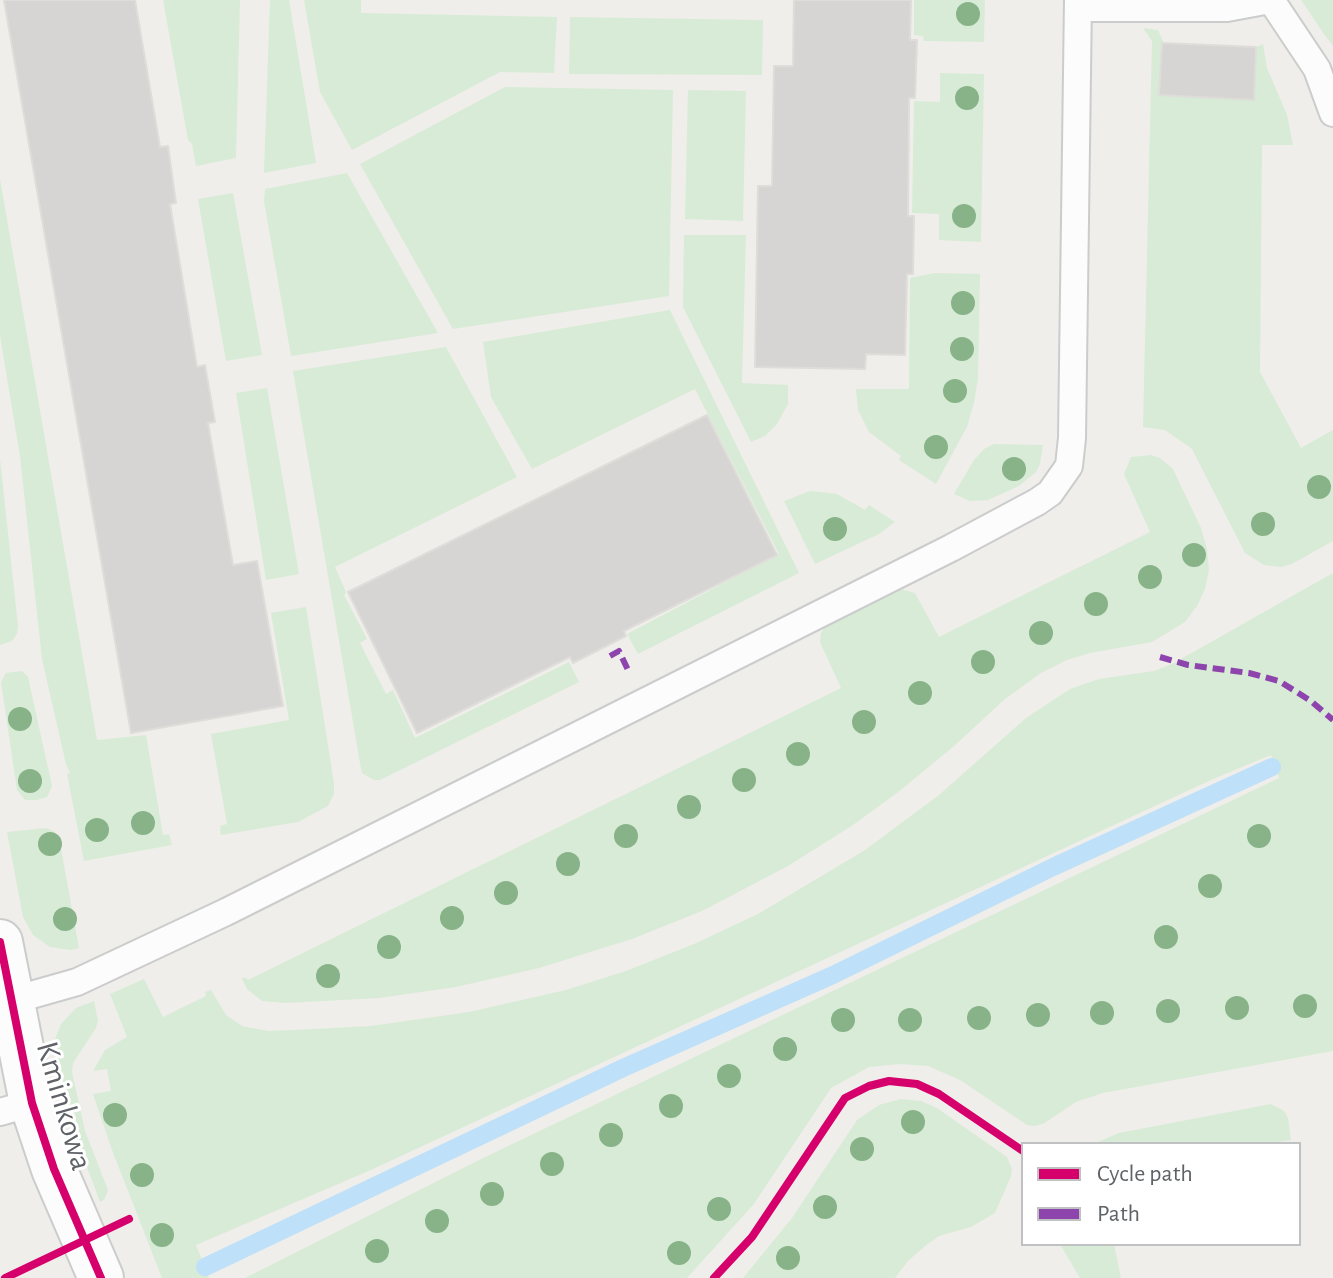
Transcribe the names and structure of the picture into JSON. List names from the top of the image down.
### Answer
{
  "streets": {
    "street": ["Kminkowa"]
  },
  "legend": ["Cycle path", "Path"]
}
